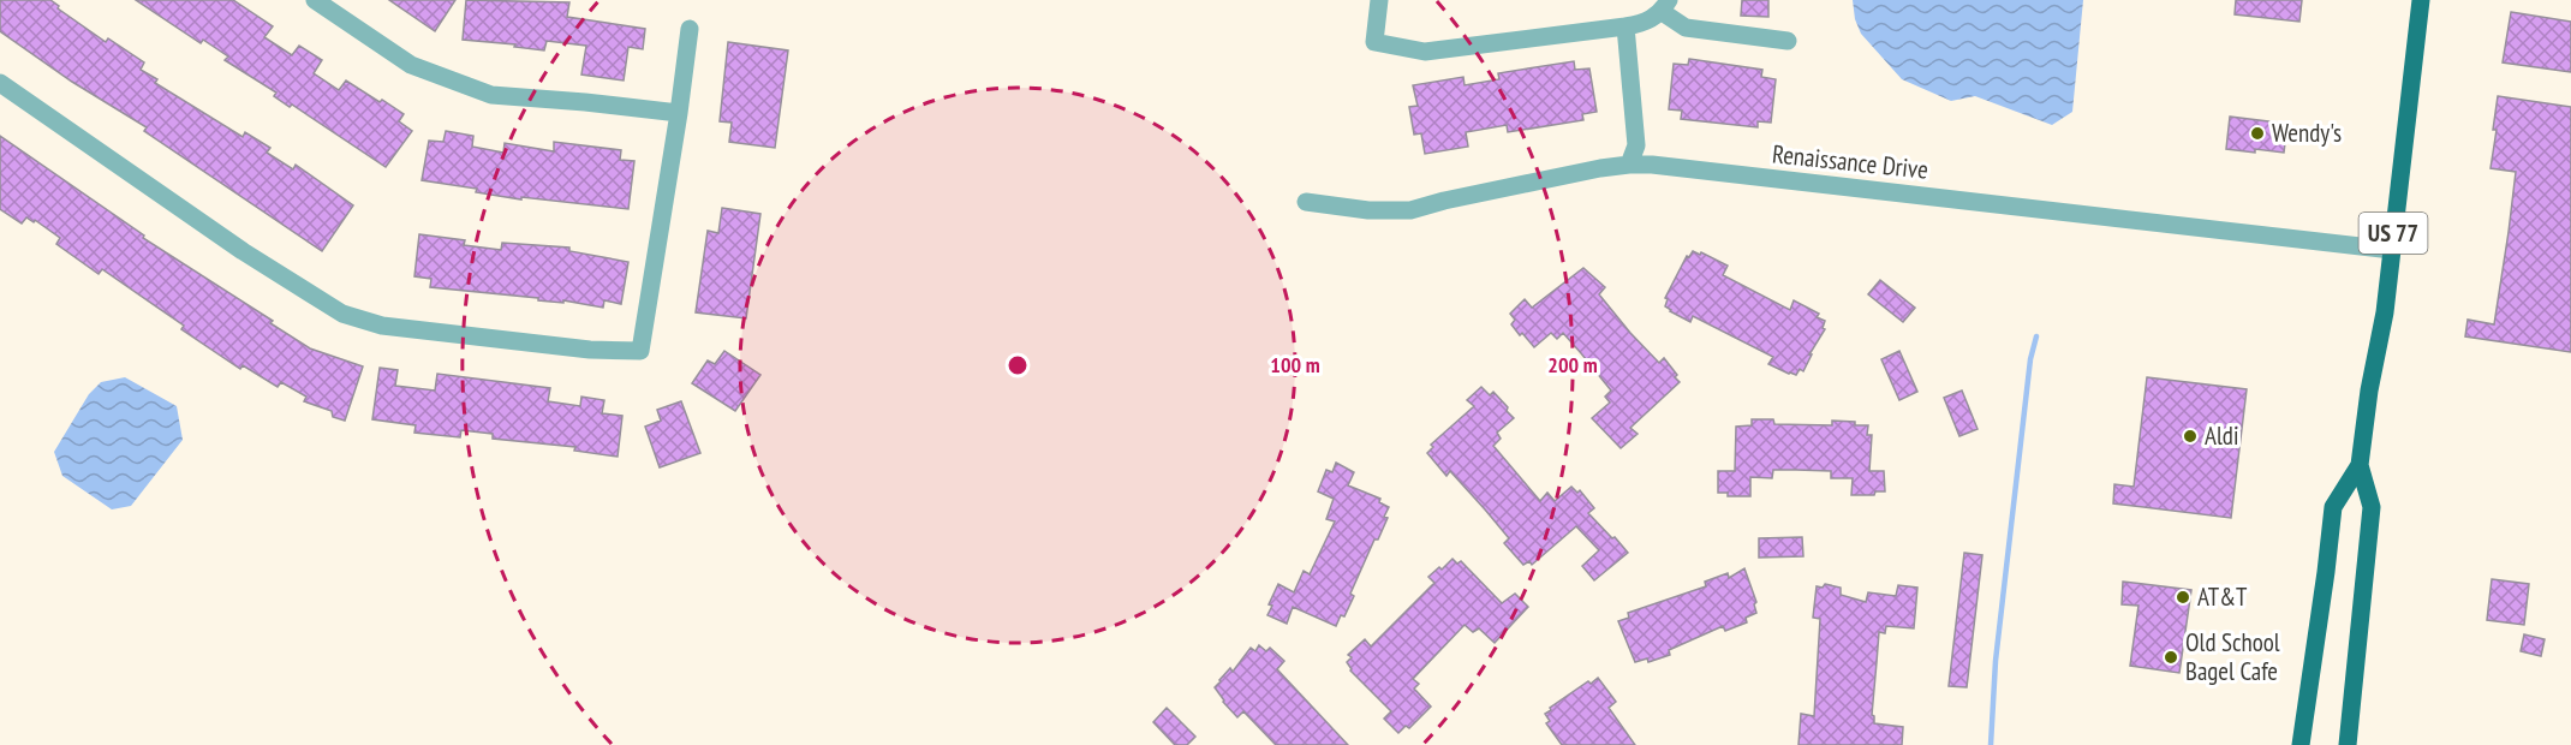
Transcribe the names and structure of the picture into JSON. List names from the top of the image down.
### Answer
{
  "streets": {
    "main road": ["US 77"],
    "street": ["Renaissance Drive"]
  },
  "crossings": [
    ["Renaissance Drive", "US 77"]
  ],
  "places": [
    "Wendy's",
    "Aldi",
    "AT&T",
    "Old School Bagel Cafe"
  ],
  "rings": ["100 m", "200 m"]
}
